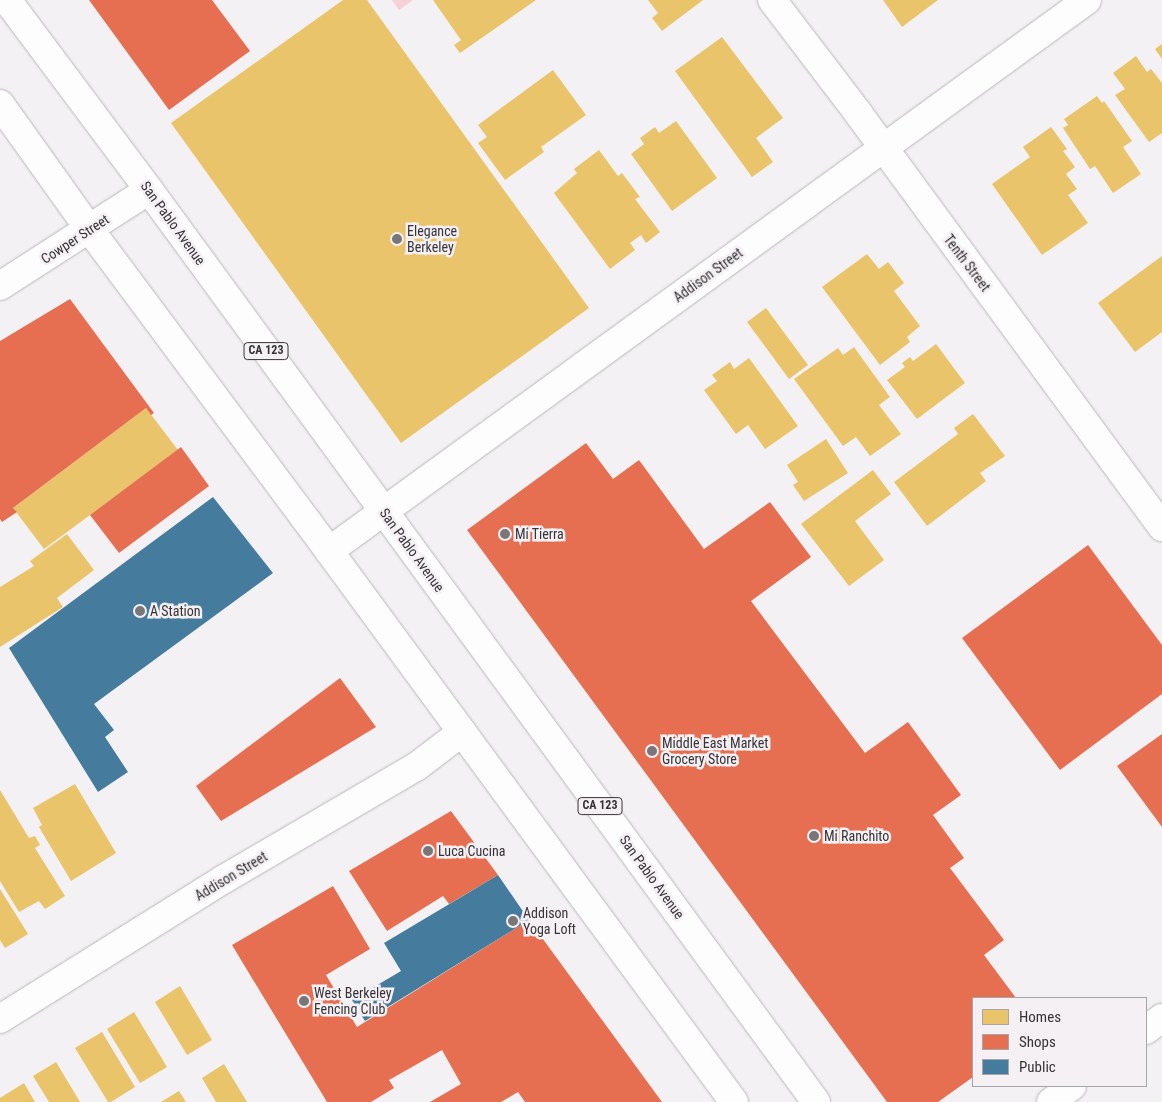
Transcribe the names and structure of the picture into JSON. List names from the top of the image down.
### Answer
{
  "streets": {
    "main road": [
      "San Pablo Avenue",
      "Cowper Street",
      "Tenth Street",
      "Addison Street",
      "CA 123"
    ]
  },
  "crossings": [
    ["San Pablo Avenue", "Cowper Street"],
    ["San Pablo Avenue", "Addison Street"],
    ["Tenth Street", "Addison Street"]
  ],
  "places": [
    "Elegance Berkeley",
    "Mi Tierra",
    "A Station",
    "Middle East Market Grocery Store",
    "Mi Ranchito",
    "Luca Cucina",
    "Addison Yoga Loft",
    "West Berkeley Fencing Club"
  ],
  "legend": ["Homes", "Shops", "Public"]
}
